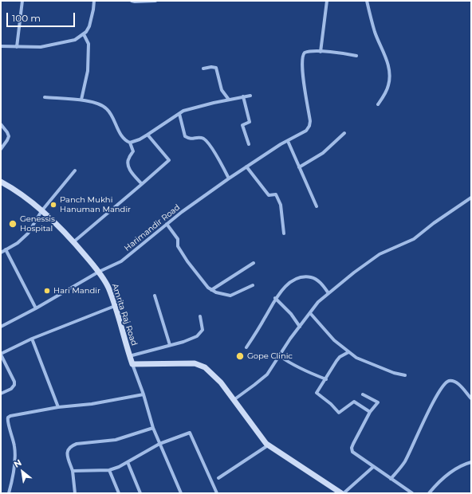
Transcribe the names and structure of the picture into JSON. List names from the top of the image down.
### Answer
{
  "streets": {
    "main road": ["Amrita Raj Road"],
    "street": ["Harimandir Road"]
  },
  "crossings": [
    ["Harimandir Road", "Amrita Raj Road"]
  ],
  "places": [
    "Panch Mukhi Hanuman Mandir",
    "Genessis Hospital",
    "Hari Mandir",
    "Gope Clinic"
  ],
  "scale_bar": "100 m",
  "north": "top left"
}
